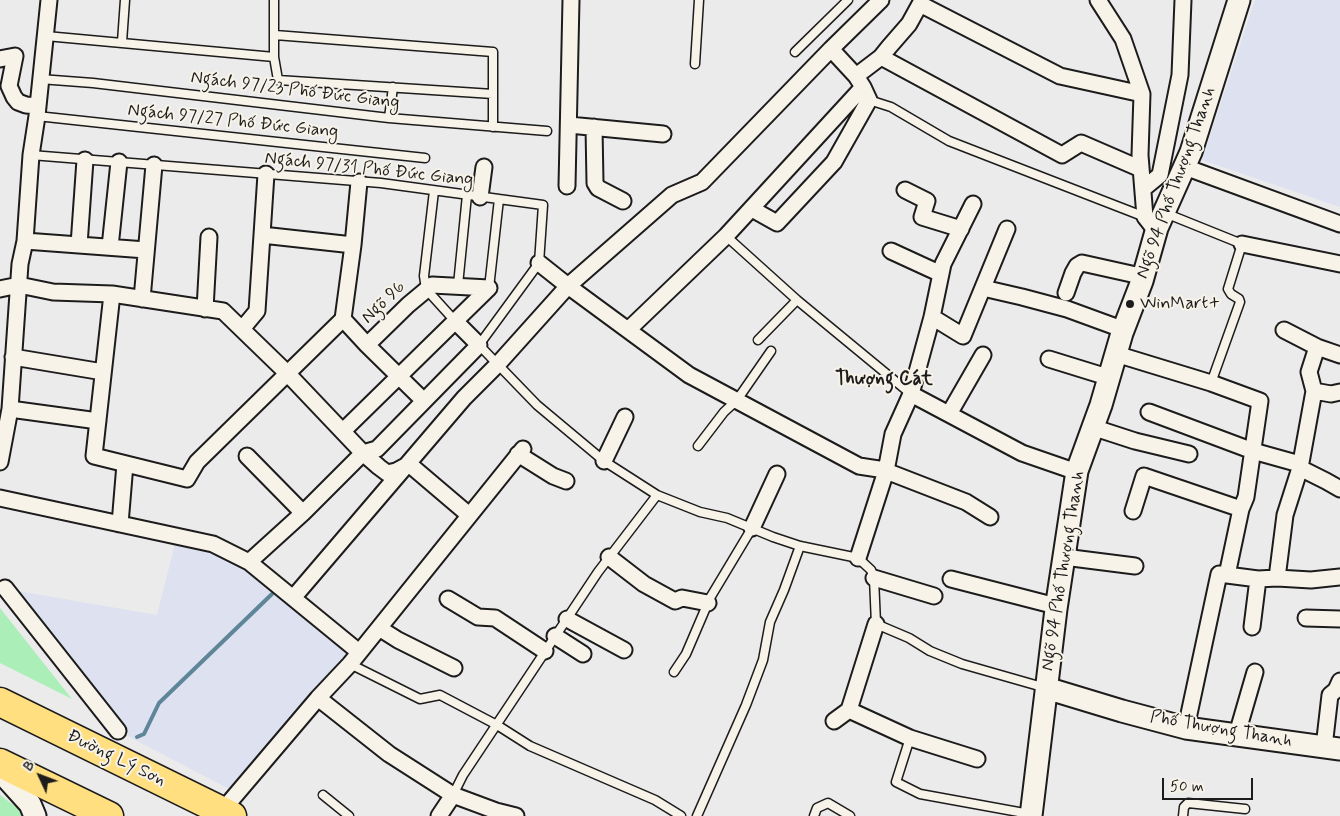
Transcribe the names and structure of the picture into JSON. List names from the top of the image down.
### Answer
{
  "streets": {
    "highway": ["Đường Lý Sơn"],
    "street": ["Ngõ 94 Phố Thượng Thanh", "Ngõ 96", "Phố Thượng Thanh"],
    "lane": ["Ngách 97/23 Phố Đức Giang", "Ngách 97/27 Phố Đức Giang", "Ngách 97/31 Phố Đức Giang"]
  },
  "crossings": [
    ["Ngõ 94 Phố Thượng Thanh", "Phố Thượng Thanh"]
  ],
  "districts": ["Thượng Cát"],
  "places": ["WinMart+"],
  "scale_bar": "50 m",
  "north": "top left"
}
